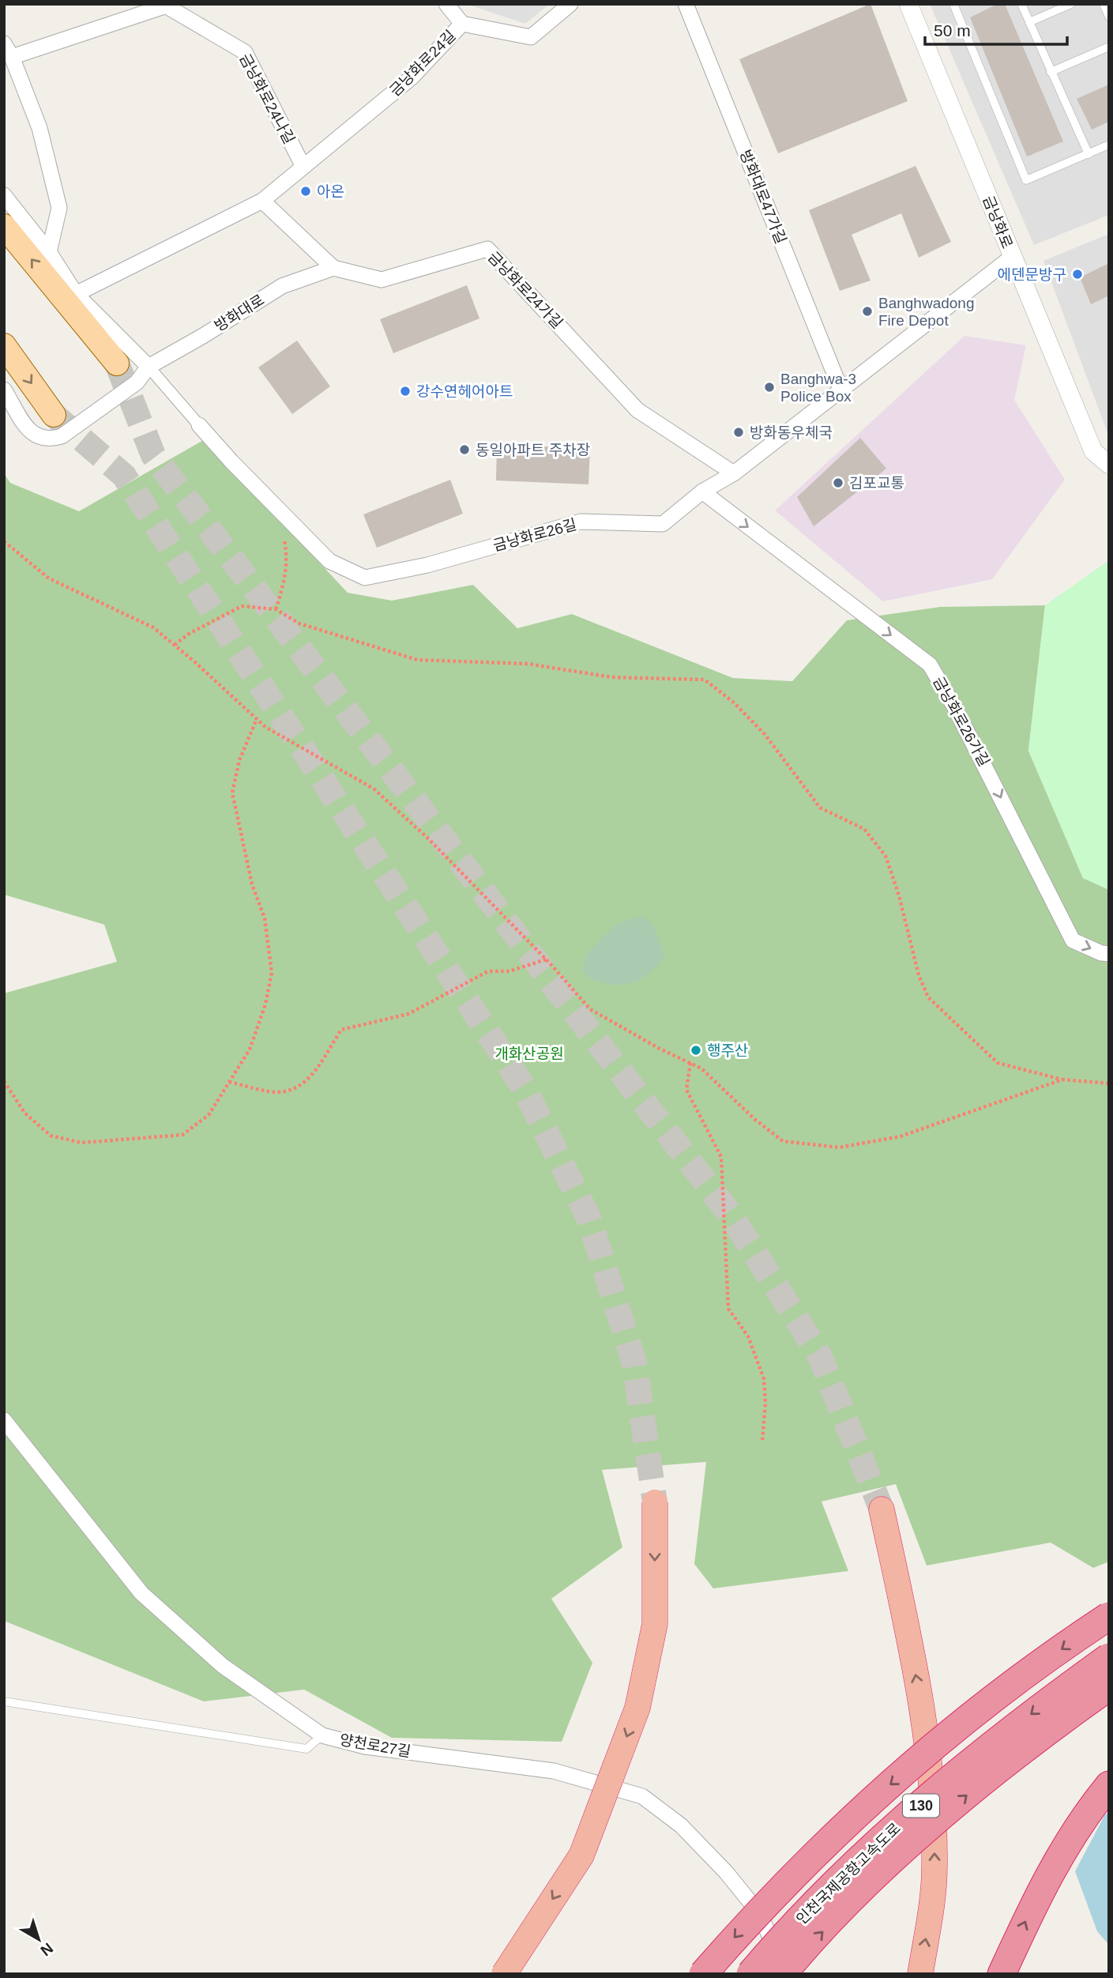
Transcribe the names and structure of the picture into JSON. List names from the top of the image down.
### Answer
{
  "streets": {
    "highway": ["130", "인천국제공항고속도로"],
    "street": [
      "금낭화로24길",
      "금낭화로24나길",
      "방화대로47가길",
      "금낭화로",
      "금낭화로24가길",
      "방화대로",
      "금낭화로26길",
      "금낭화로26가길",
      "양천로27길"
    ]
  },
  "crossings": [
    ["금낭화로24길", "금낭화로24나길"],
    ["금낭화로24길", "금낭화로24가길"],
    ["방화대로47가길", "금낭화로26길"],
    ["금낭화로", "금낭화로26길"],
    ["금낭화로24가길", "방화대로"],
    ["금낭화로24가길", "금낭화로26길"],
    ["금낭화로26길", "금낭화로26가길"],
    ["양천로27길", "인천국제공항고속도로"]
  ],
  "one_way": ["금낭화로26가길"],
  "parks": ["개화산공원"],
  "places": [
    "아온",
    "에덴문방구",
    "Banghwadong Fire Depot",
    "Banghwa-3 Police Box",
    "강수연헤어아트",
    "방화동우체국",
    "동일아파트 주차장",
    "김포교통",
    "행주산"
  ],
  "scale_bar": "50 m",
  "north": "bottom right"
}
